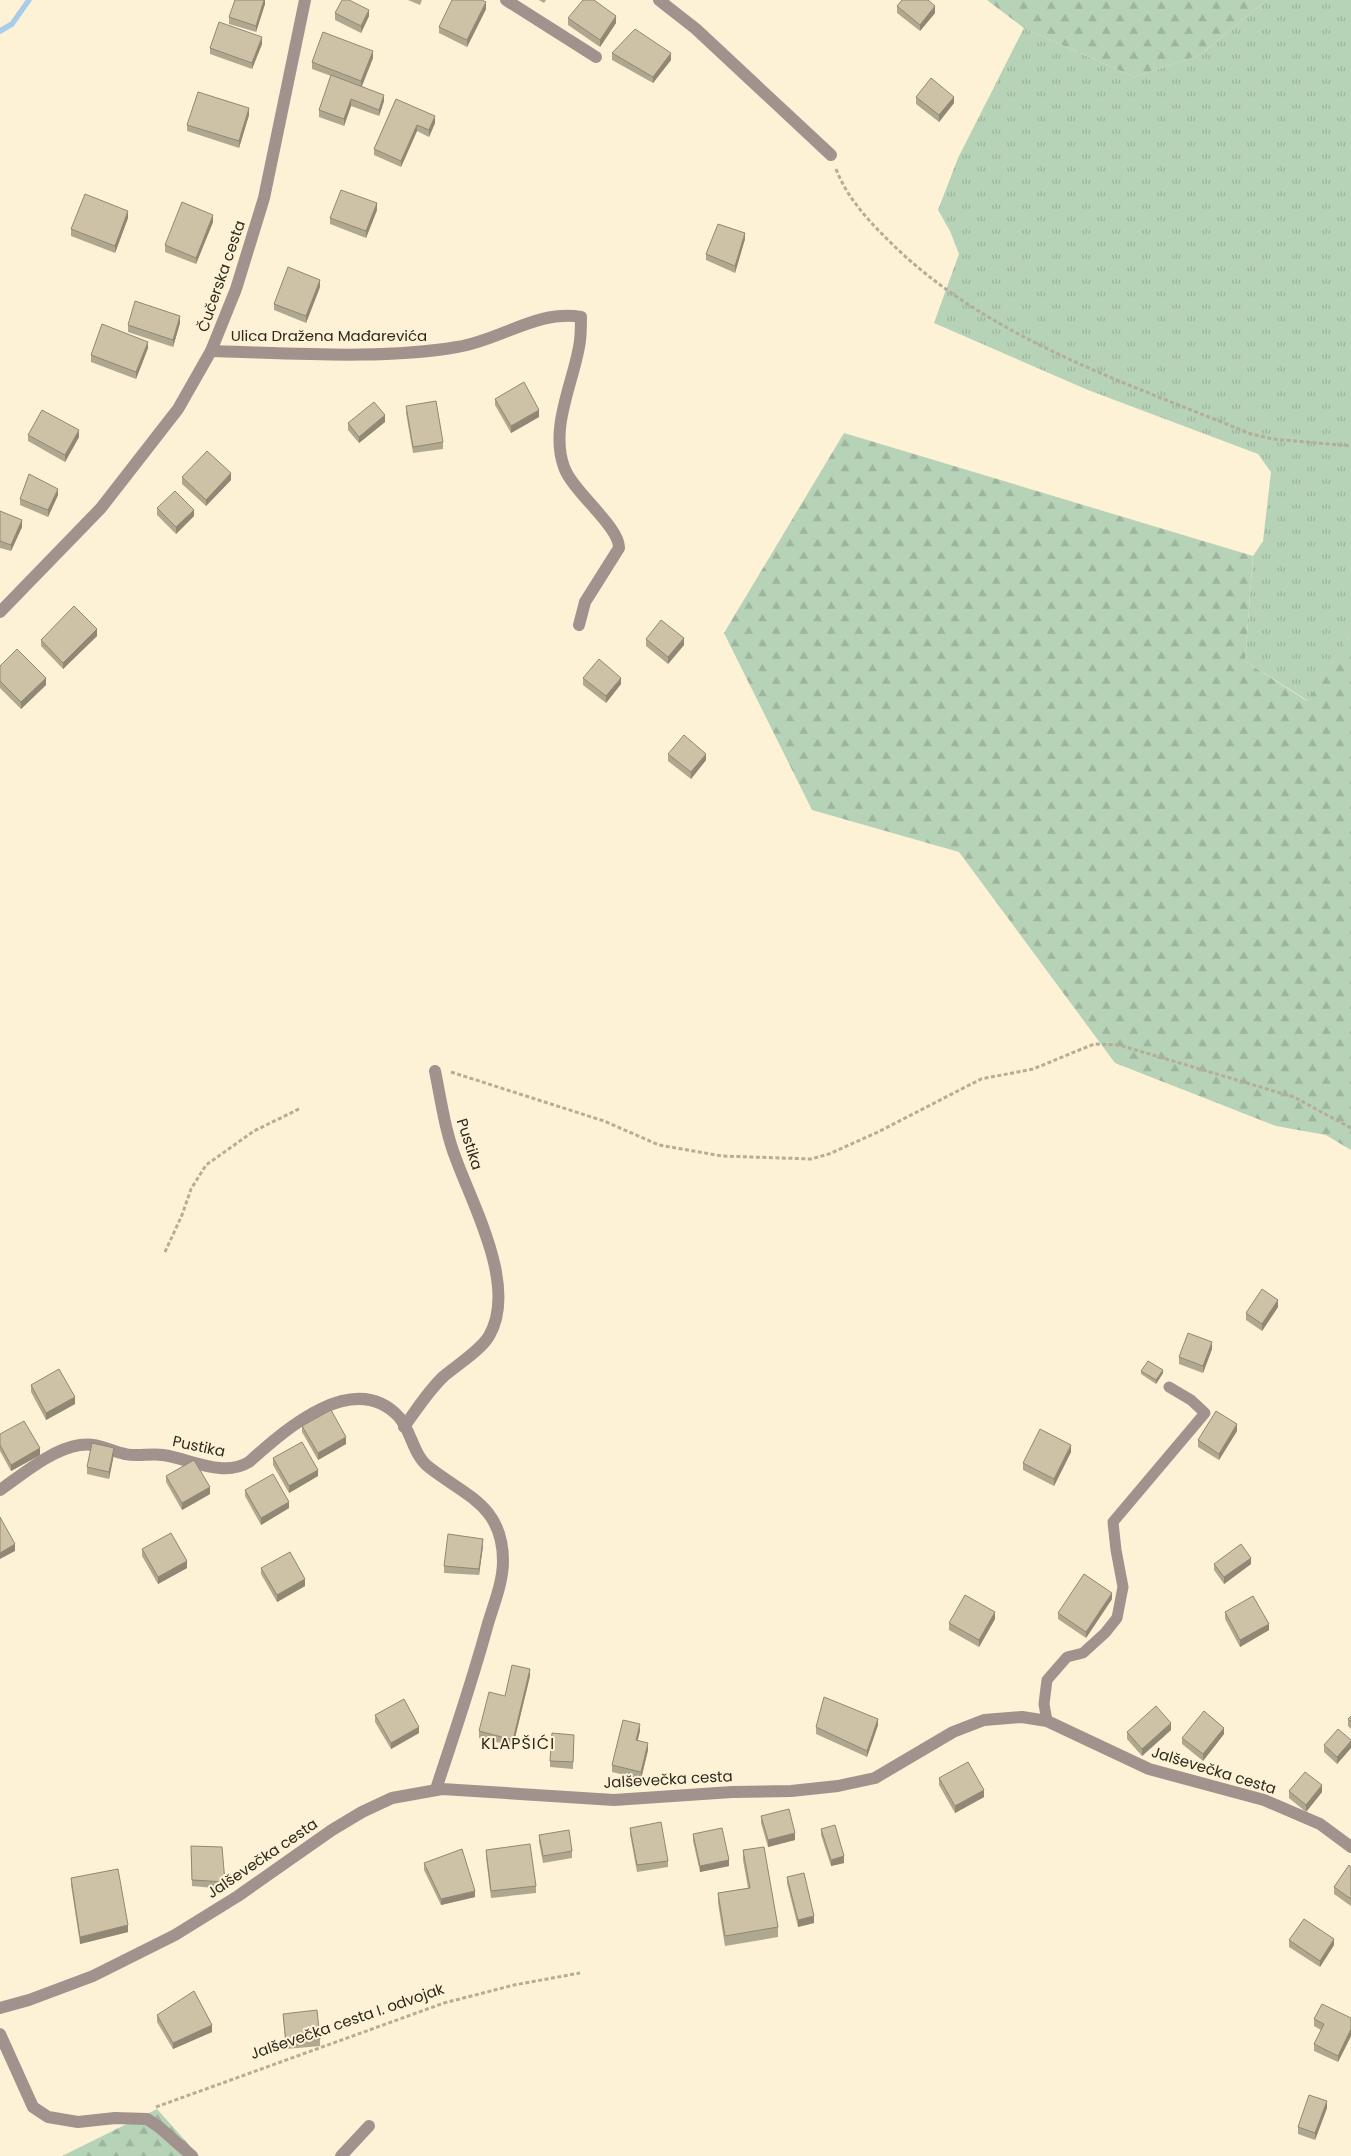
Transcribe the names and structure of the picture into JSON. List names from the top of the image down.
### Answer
{
  "streets": {
    "street": [
      "Čučerska cesta",
      "Ulica Dražena Mađarevića",
      "Pustika",
      "Jalševečka cesta"
    ],
    "path": ["Jalševečka cesta I. odvojak"]
  },
  "crossings": [
    ["Čučerska cesta", "Ulica Dražena Mađarevića"],
    ["Pustika", "Jalševečka cesta"]
  ],
  "districts": ["KLAPŠIĆI"]
}
